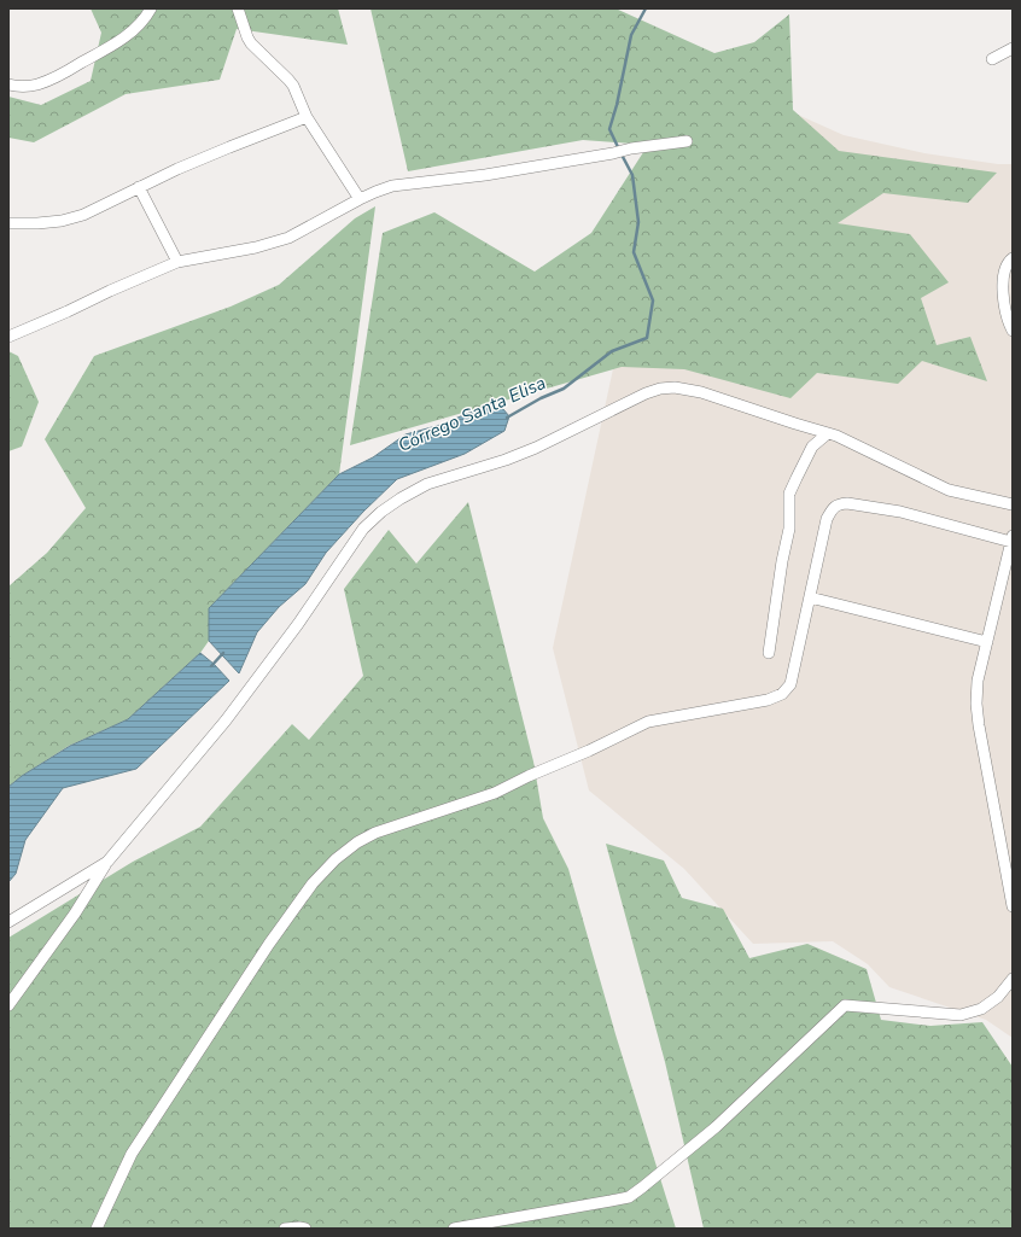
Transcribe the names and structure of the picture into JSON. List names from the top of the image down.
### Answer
{
  "water": ["Córrego Santa Elisa"]
}
